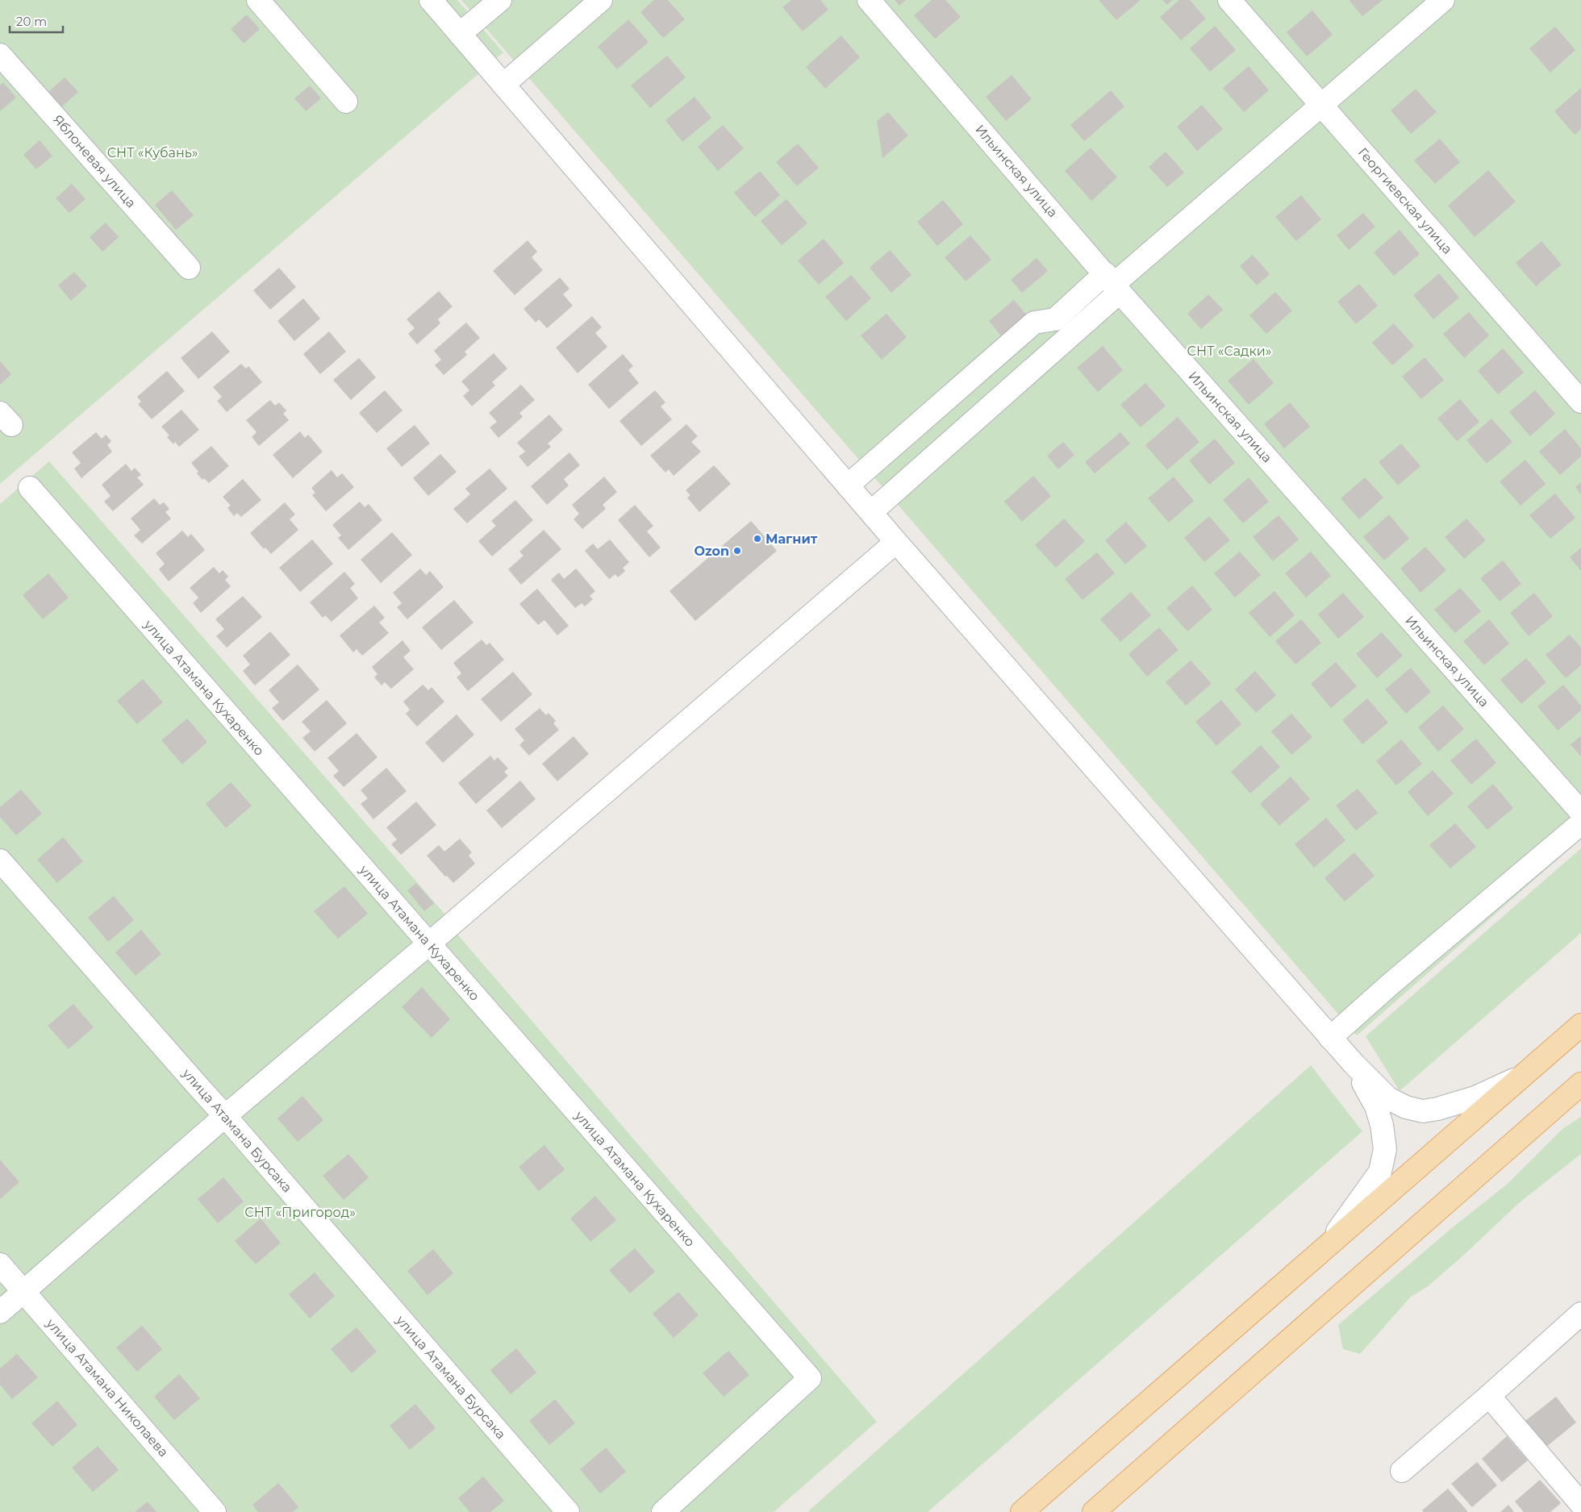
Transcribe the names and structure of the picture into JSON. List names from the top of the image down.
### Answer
{
  "streets": {
    "street": [
      "Яблоневая улица",
      "Ильинская улица",
      "Георгиевская улица",
      "улица Атамана Кухаренко",
      "улица Атамана Бурсака",
      "улица Атамана Николаева"
    ]
  },
  "parks": ["СНТ «Кубань»", "СНТ «Садки»", "СНТ «Пригород»"],
  "places": ["Магнит", "Ozon"],
  "scale_bar": "20 m"
}
